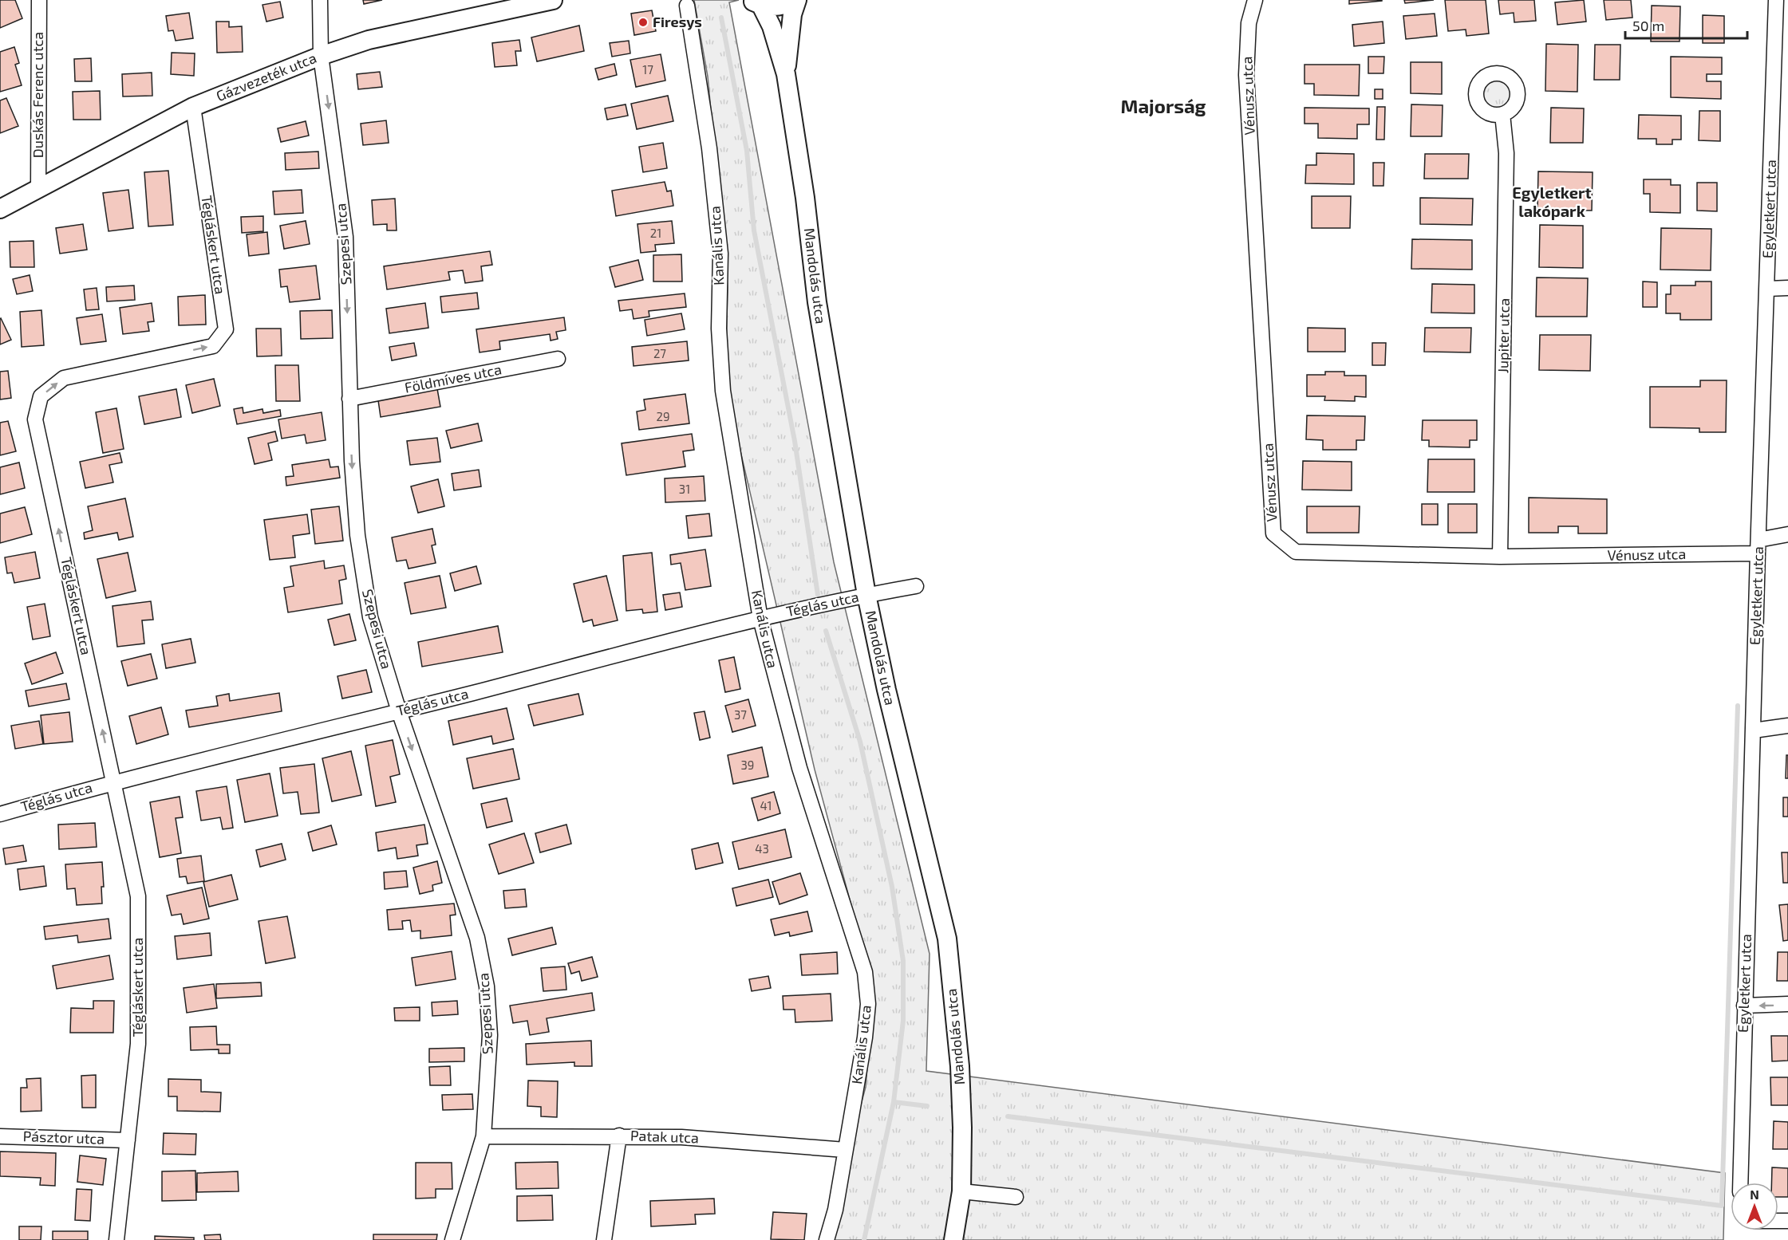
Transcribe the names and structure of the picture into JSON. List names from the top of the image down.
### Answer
{
  "streets": {
    "street": [
      "Gázvezeték utca",
      "Duskás Ferenc utca",
      "Vénusz utca",
      "Egyletkert utca",
      "Szepesi utca",
      "Tégláskert utca",
      "Kanális utca",
      "Mandolás utca",
      "Jupiter utca",
      "Földmíves utca",
      "Téglás utca",
      "Patak utca",
      "Pásztor utca"
    ]
  },
  "crossings": [
    ["Gázvezeték utca", "Duskás Ferenc utca"],
    ["Gázvezeték utca", "Szepesi utca"],
    ["Gázvezeték utca", "Tégláskert utca"],
    ["Vénusz utca", "Egyletkert utca"],
    ["Vénusz utca", "Jupiter utca"],
    ["Szepesi utca", "Földmíves utca"],
    ["Szepesi utca", "Téglás utca"],
    ["Szepesi utca", "Patak utca"],
    ["Tégláskert utca", "Téglás utca"],
    ["Tégláskert utca", "Pásztor utca"],
    ["Kanális utca", "Téglás utca"],
    ["Kanális utca", "Patak utca"],
    ["Mandolás utca", "Téglás utca"]
  ],
  "one_way": ["Szepesi utca", "Tégláskert utca"],
  "districts": ["Majorság", "Egyletkert lakópark"],
  "places": ["Firesys"],
  "house_numbers": [
    "17",
    "21",
    "27",
    "29",
    "31",
    "37",
    "39",
    "41",
    "43"
  ],
  "scale_bar": "50 m",
  "north": "top"
}
